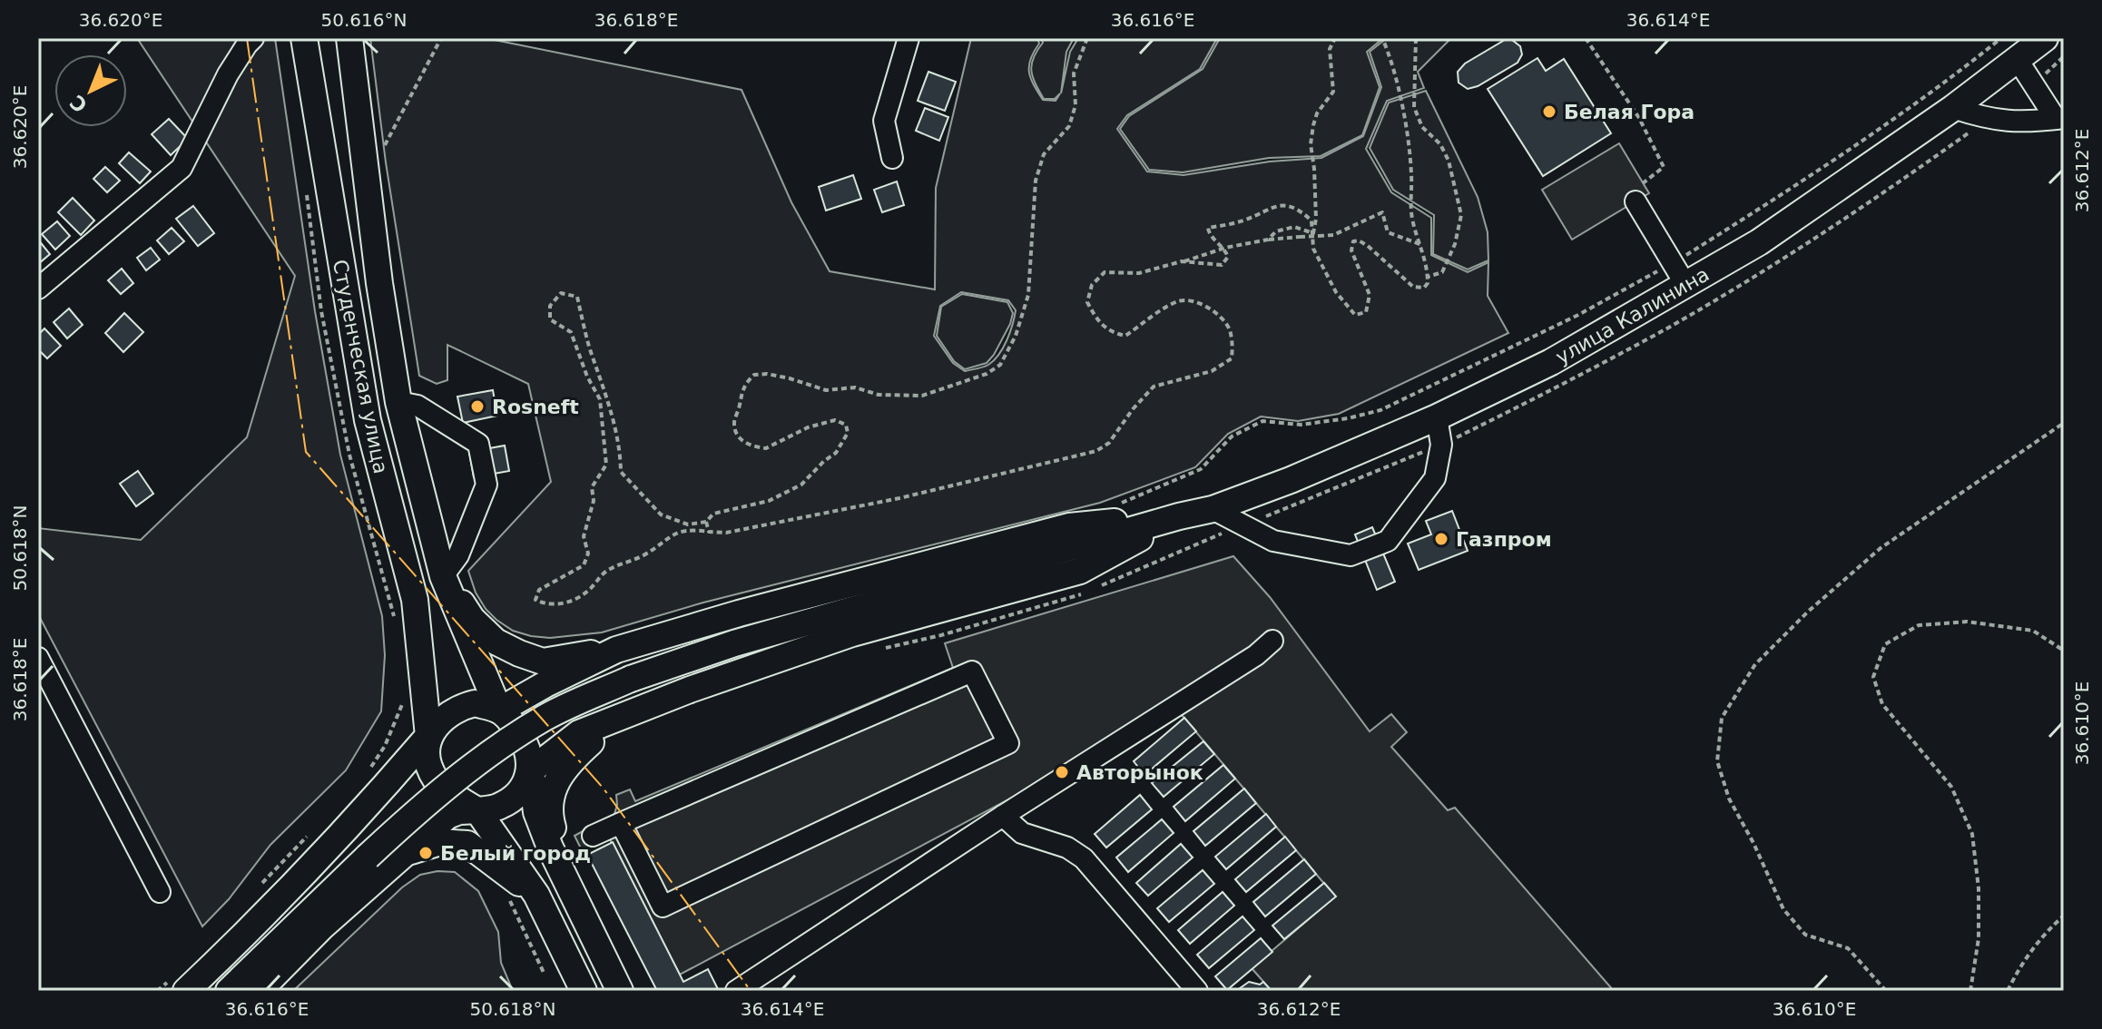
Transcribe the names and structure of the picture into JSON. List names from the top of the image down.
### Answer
{
  "streets": {
    "main road": ["улица Калинина", "Студенческая улица"]
  },
  "places": [
    "Белая Гора",
    "Rosneft",
    "Газпром",
    "Авторынок",
    "Белый город"
  ],
  "north": "bottom left",
  "coordinates": [
    "36.620°E",
    "50.616°N",
    "36.618°E",
    "36.616°E",
    "36.614°E",
    "36.612°E",
    "50.618°N",
    "36.610°E"
  ]
}
